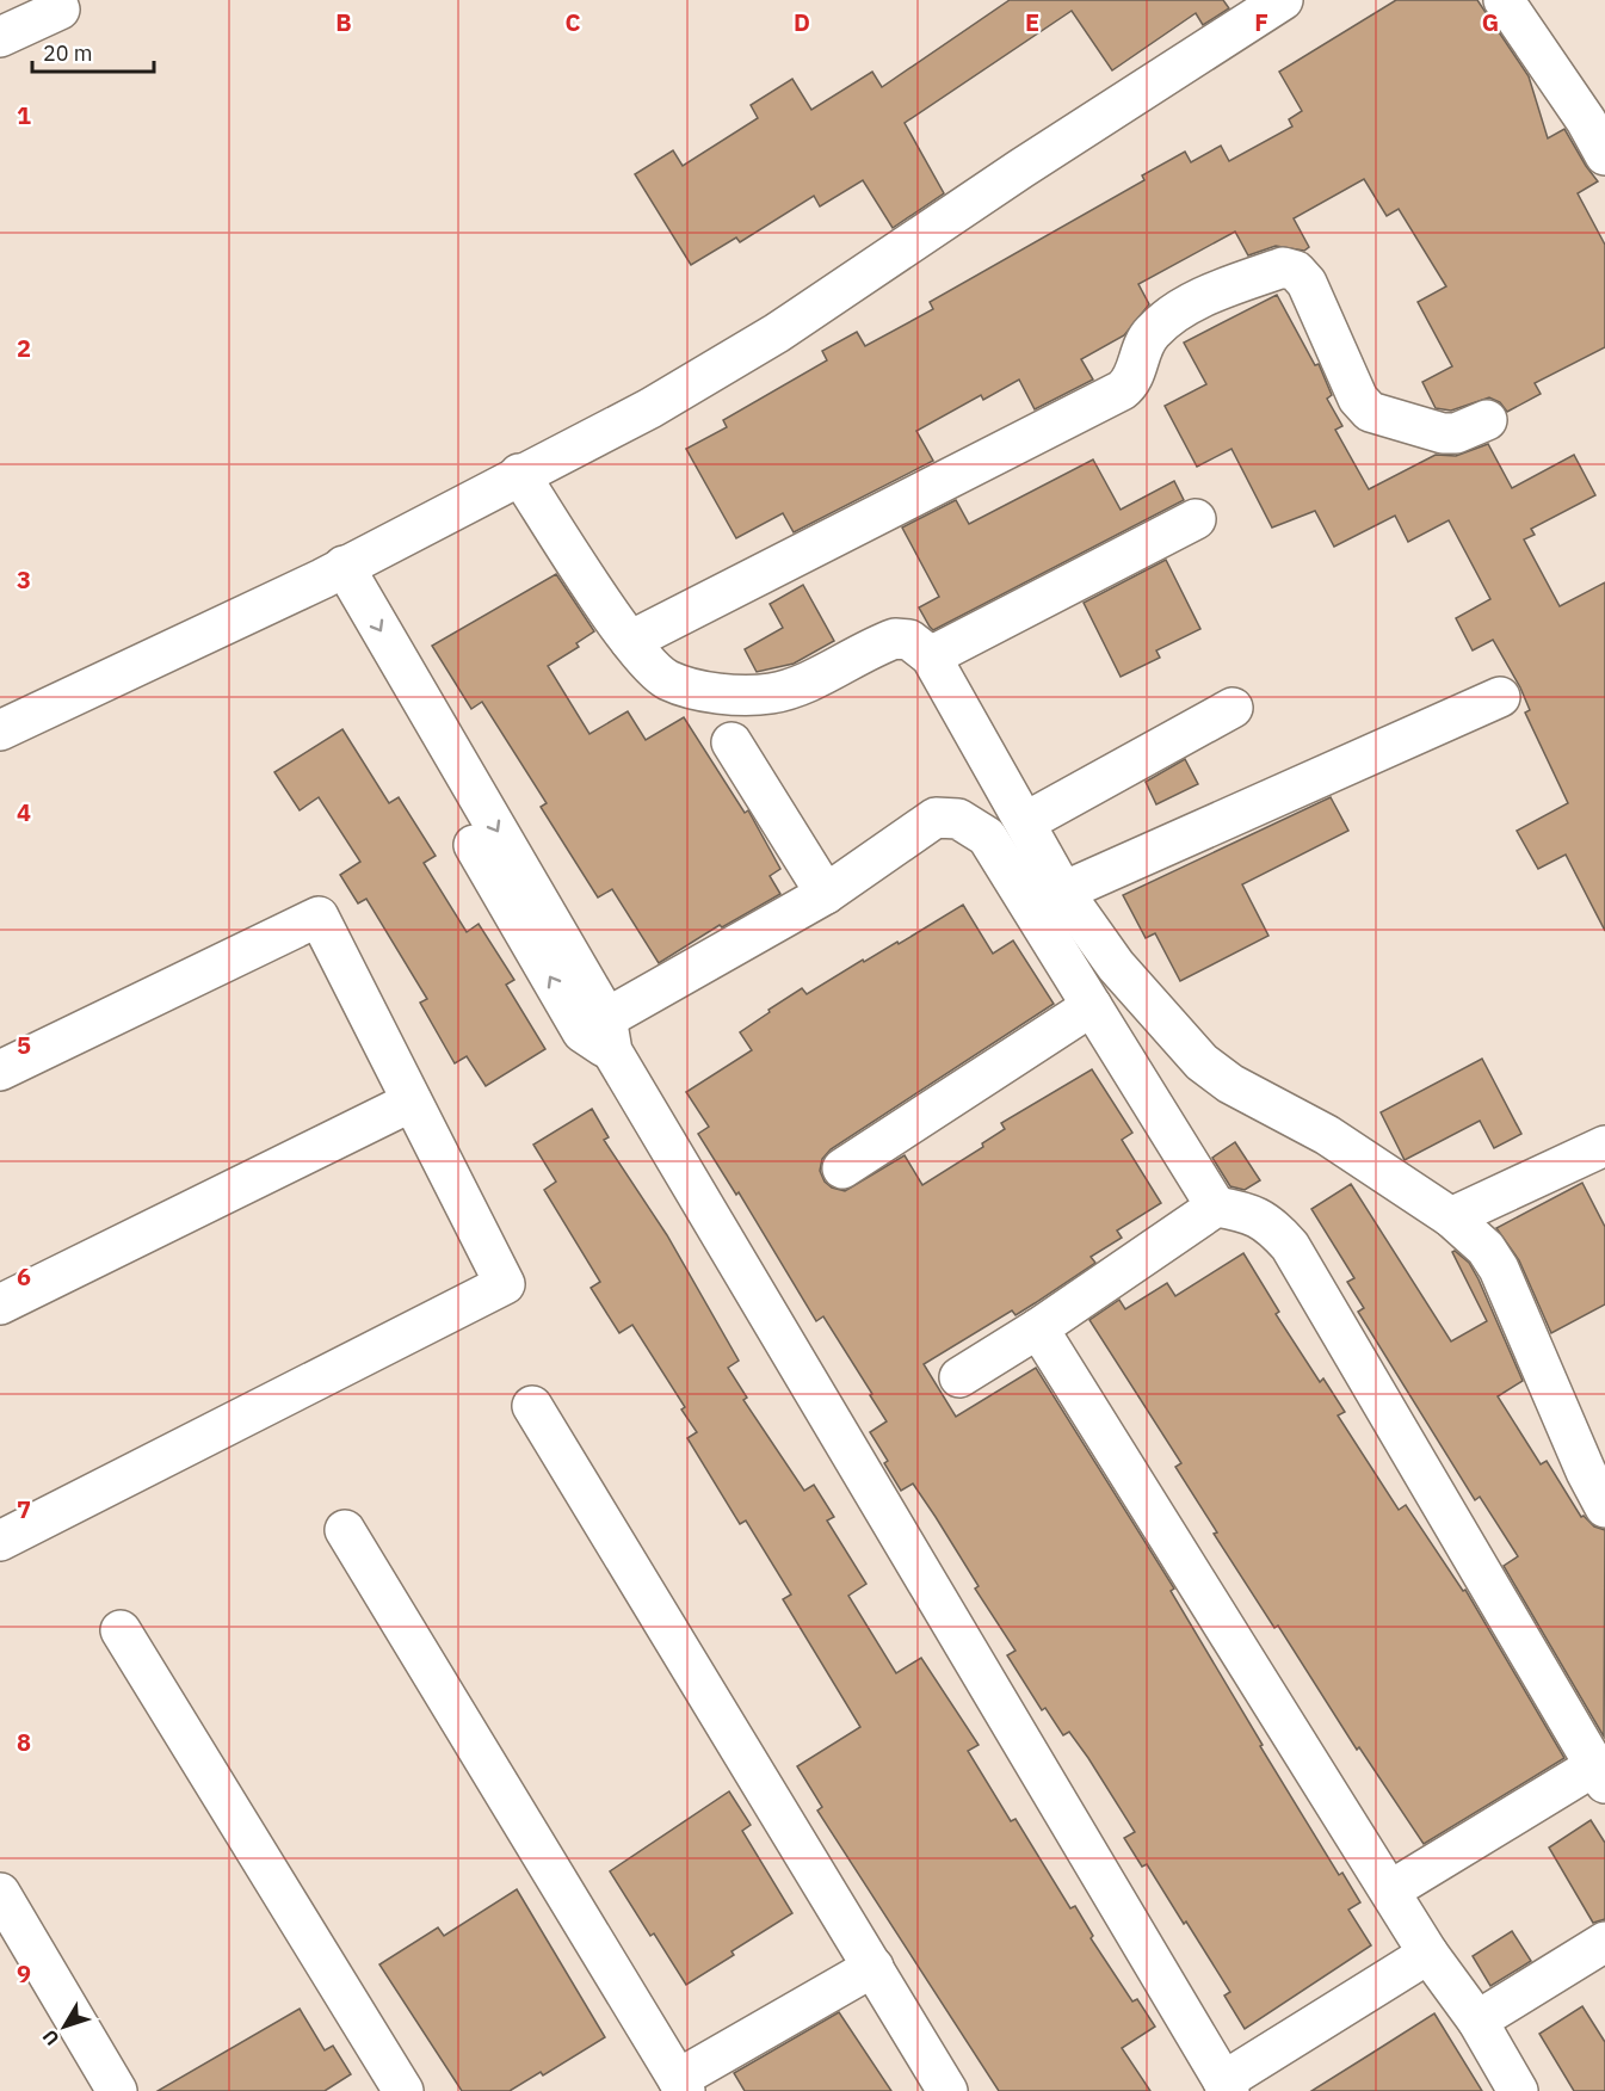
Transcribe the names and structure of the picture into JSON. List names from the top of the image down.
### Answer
{
  "scale_bar": "20 m",
  "north": "bottom left",
  "grid": {
    "columns": [
      "B",
      "C",
      "D",
      "E",
      "F",
      "G"
    ],
    "rows": [
      "1",
      "2",
      "3",
      "4",
      "5",
      "6",
      "7",
      "8",
      "9"
    ]
  }
}
